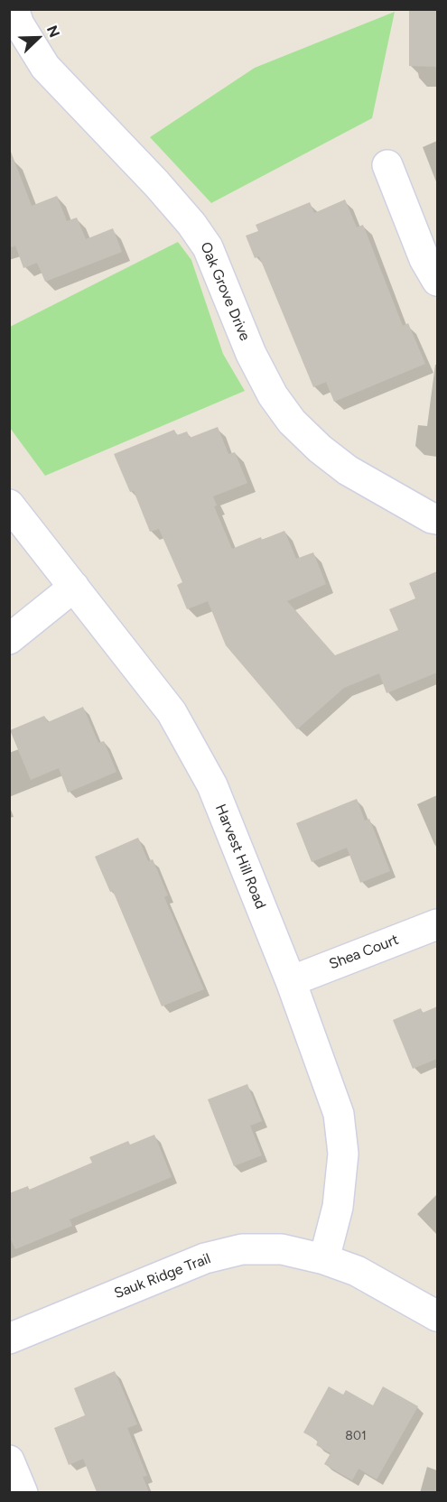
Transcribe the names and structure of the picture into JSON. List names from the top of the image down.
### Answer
{
  "streets": {
    "street": [
      "Oak Grove Drive",
      "Harvest Hill Road",
      "Shea Court",
      "Sauk Ridge Trail"
    ]
  },
  "crossings": [
    ["Harvest Hill Road", "Shea Court"],
    ["Harvest Hill Road", "Sauk Ridge Trail"]
  ],
  "house_numbers": ["801"],
  "north": "top right"
}
